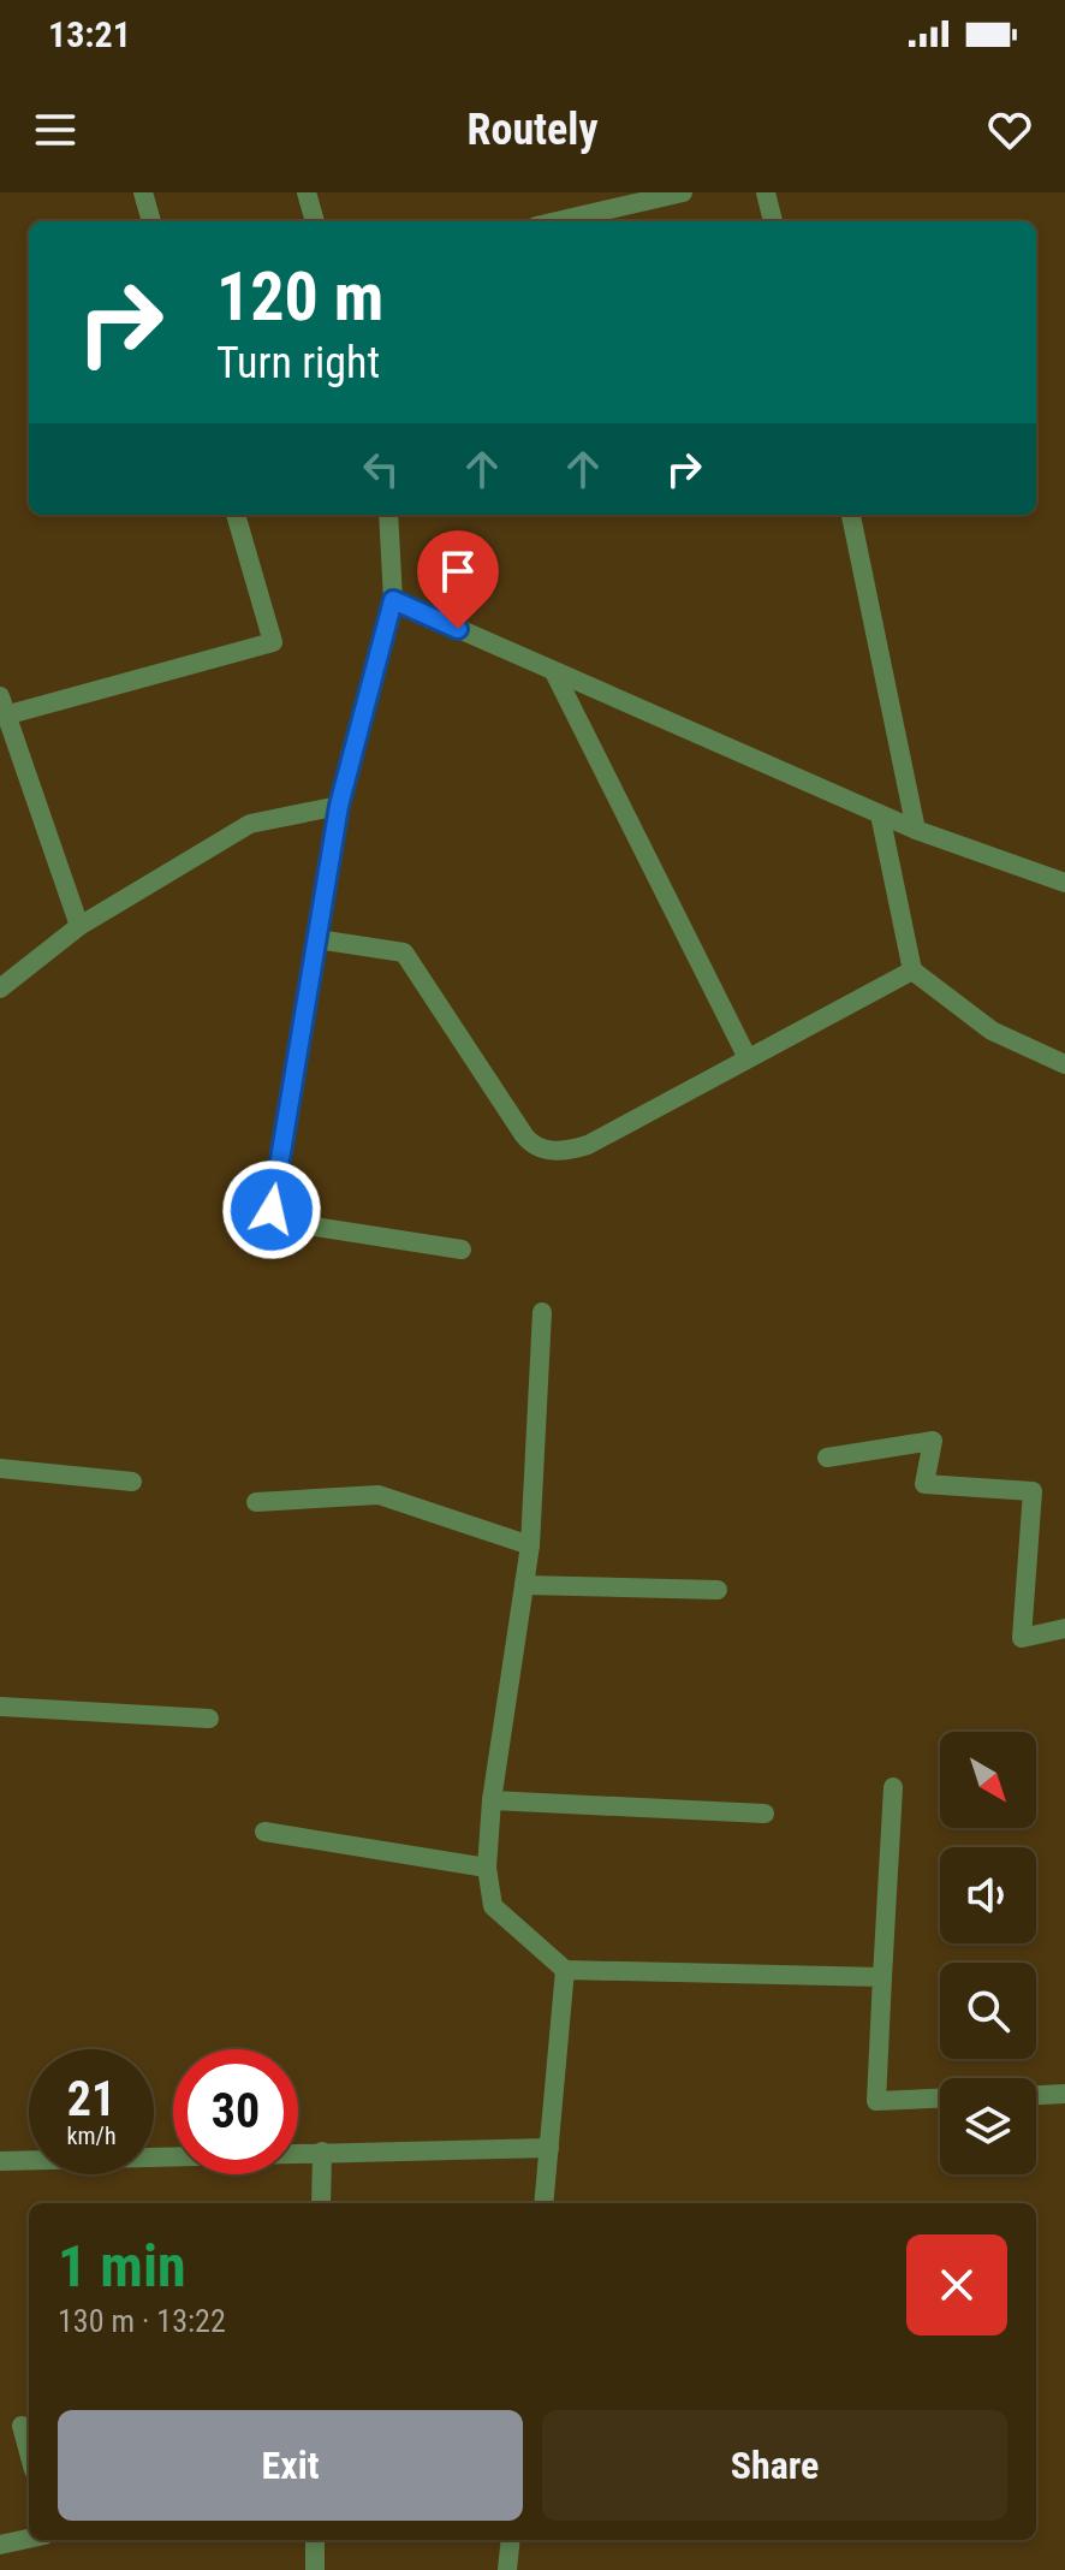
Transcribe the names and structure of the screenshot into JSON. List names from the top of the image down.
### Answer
{
  "north": "bottom right",
  "page": {
    "status": "13:21",
    "header": "Routely",
    "turn": ["120 m", "Turn right"],
    "speed": "21 km/h",
    "limit": "30",
    "heading": ["1 min", "130 m · 13:22"],
    "buttons": ["Exit", "Share"]
  }
}
